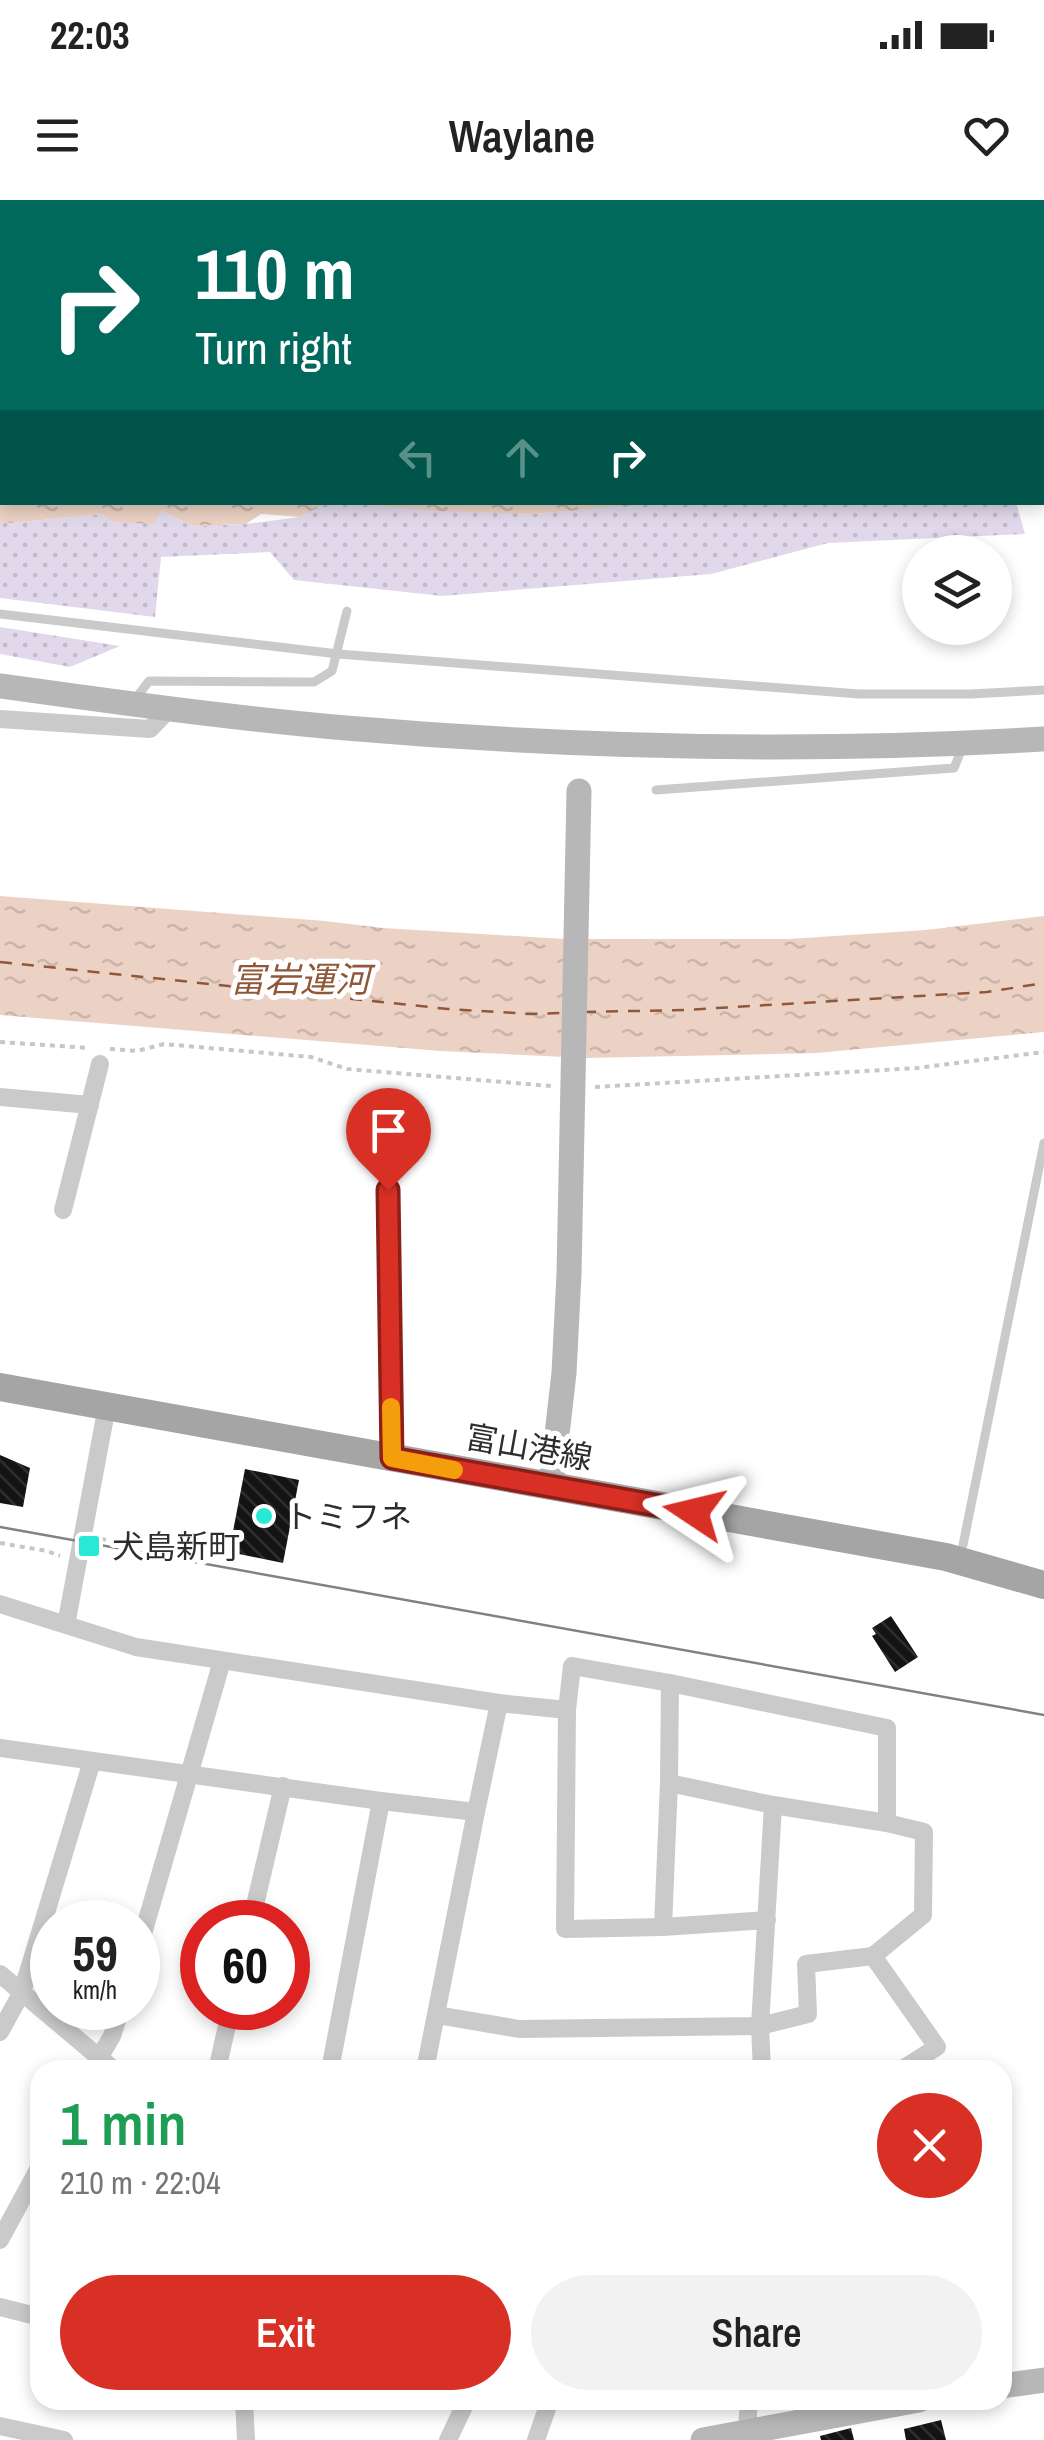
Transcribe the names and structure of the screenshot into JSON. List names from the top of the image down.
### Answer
{
  "streets": {
    "main road": ["富山港線"]
  },
  "water": ["富岩運河"],
  "places": {
    "other": ["トミフネ"],
    "transit": ["犬島新町"]
  },
  "page": {
    "status": "22:03",
    "header": "Waylane",
    "turn": ["110 m", "Turn right"],
    "speed": "59 km/h",
    "limit": "60",
    "heading": ["1 min", "210 m · 22:04"],
    "buttons": ["Exit", "Share"]
  }
}
